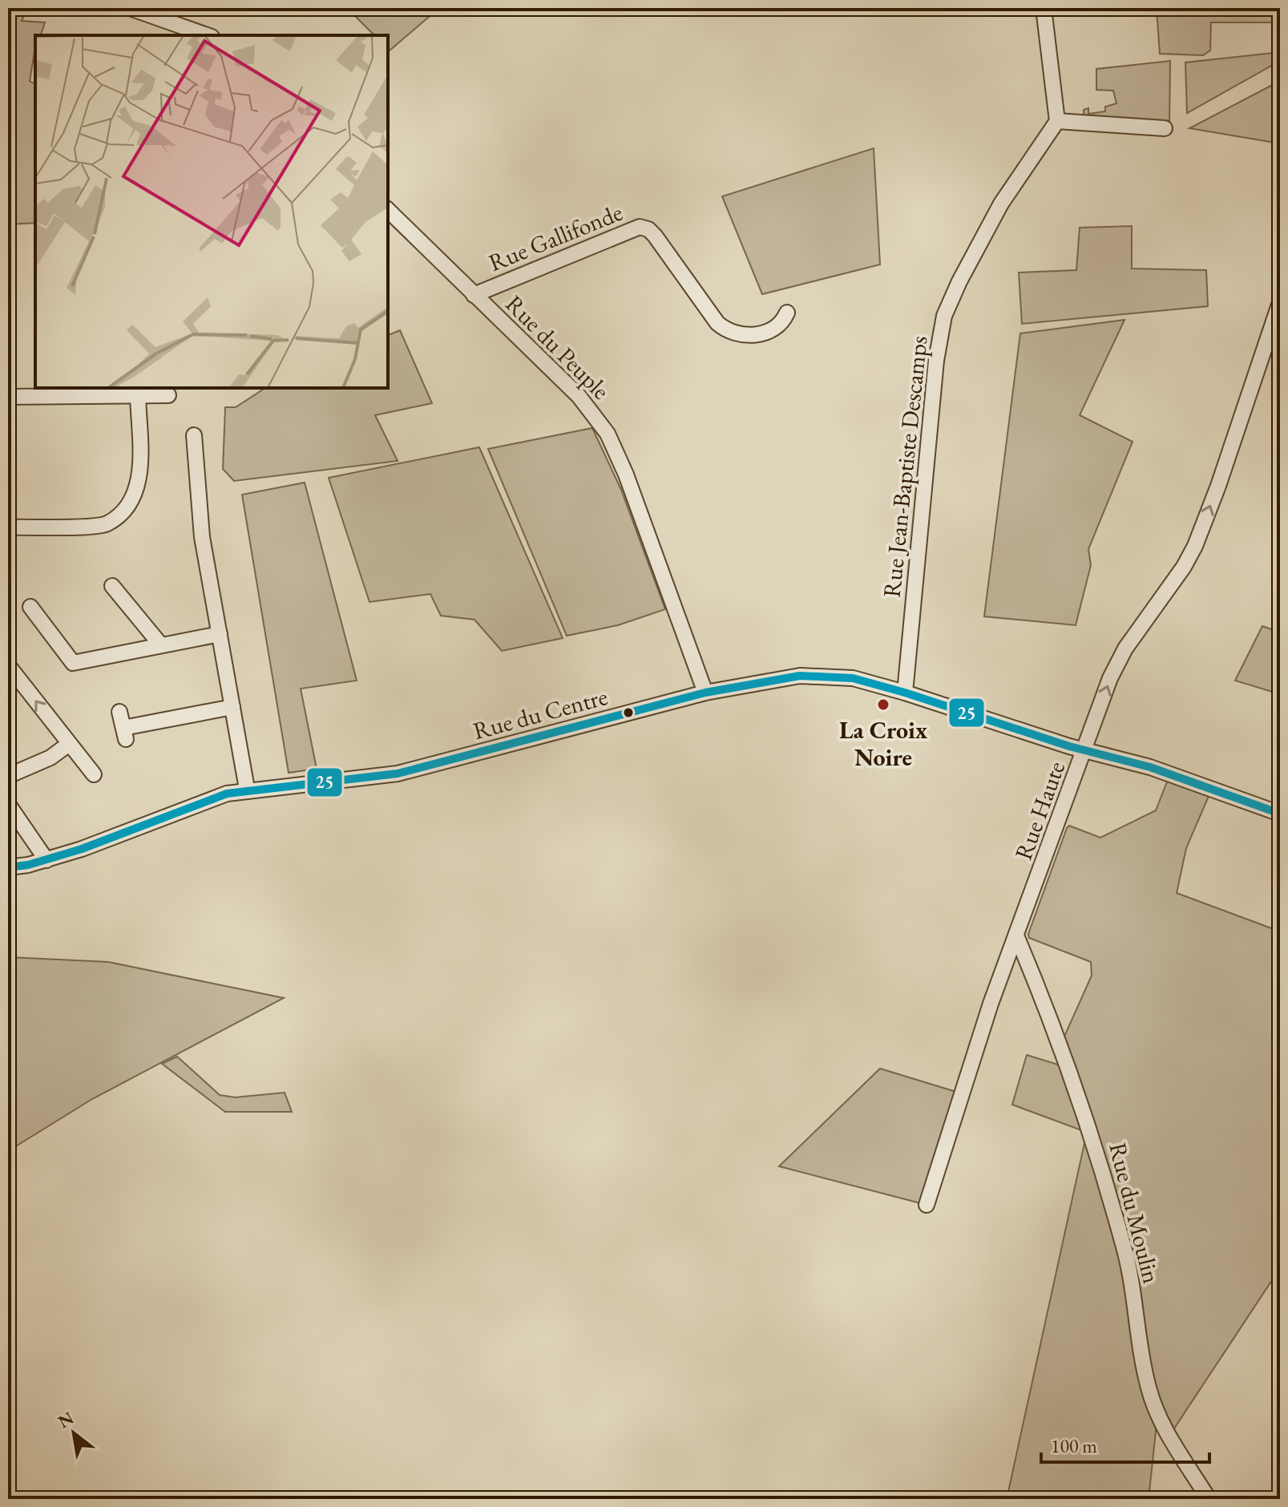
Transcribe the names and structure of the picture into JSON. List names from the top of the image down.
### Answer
{
  "streets": {
    "street": [
      "Rue Gallifonde",
      "Rue du Peuple",
      "Rue Jean-Baptiste Descamps",
      "Rue du Centre",
      "Rue Haute",
      "Rue du Moulin"
    ]
  },
  "crossings": [
    ["Rue Gallifonde", "Rue du Peuple"],
    ["Rue du Peuple", "Rue du Centre"],
    ["Rue Jean-Baptiste Descamps", "Rue du Centre"],
    ["Rue du Centre", "Rue Haute"],
    ["Rue Haute", "Rue du Moulin"]
  ],
  "one_way": ["Rue Haute"],
  "places": ["La Croix Noire"],
  "lines": ["transit line 25"],
  "scale_bar": "100 m",
  "north": "top left"
}
